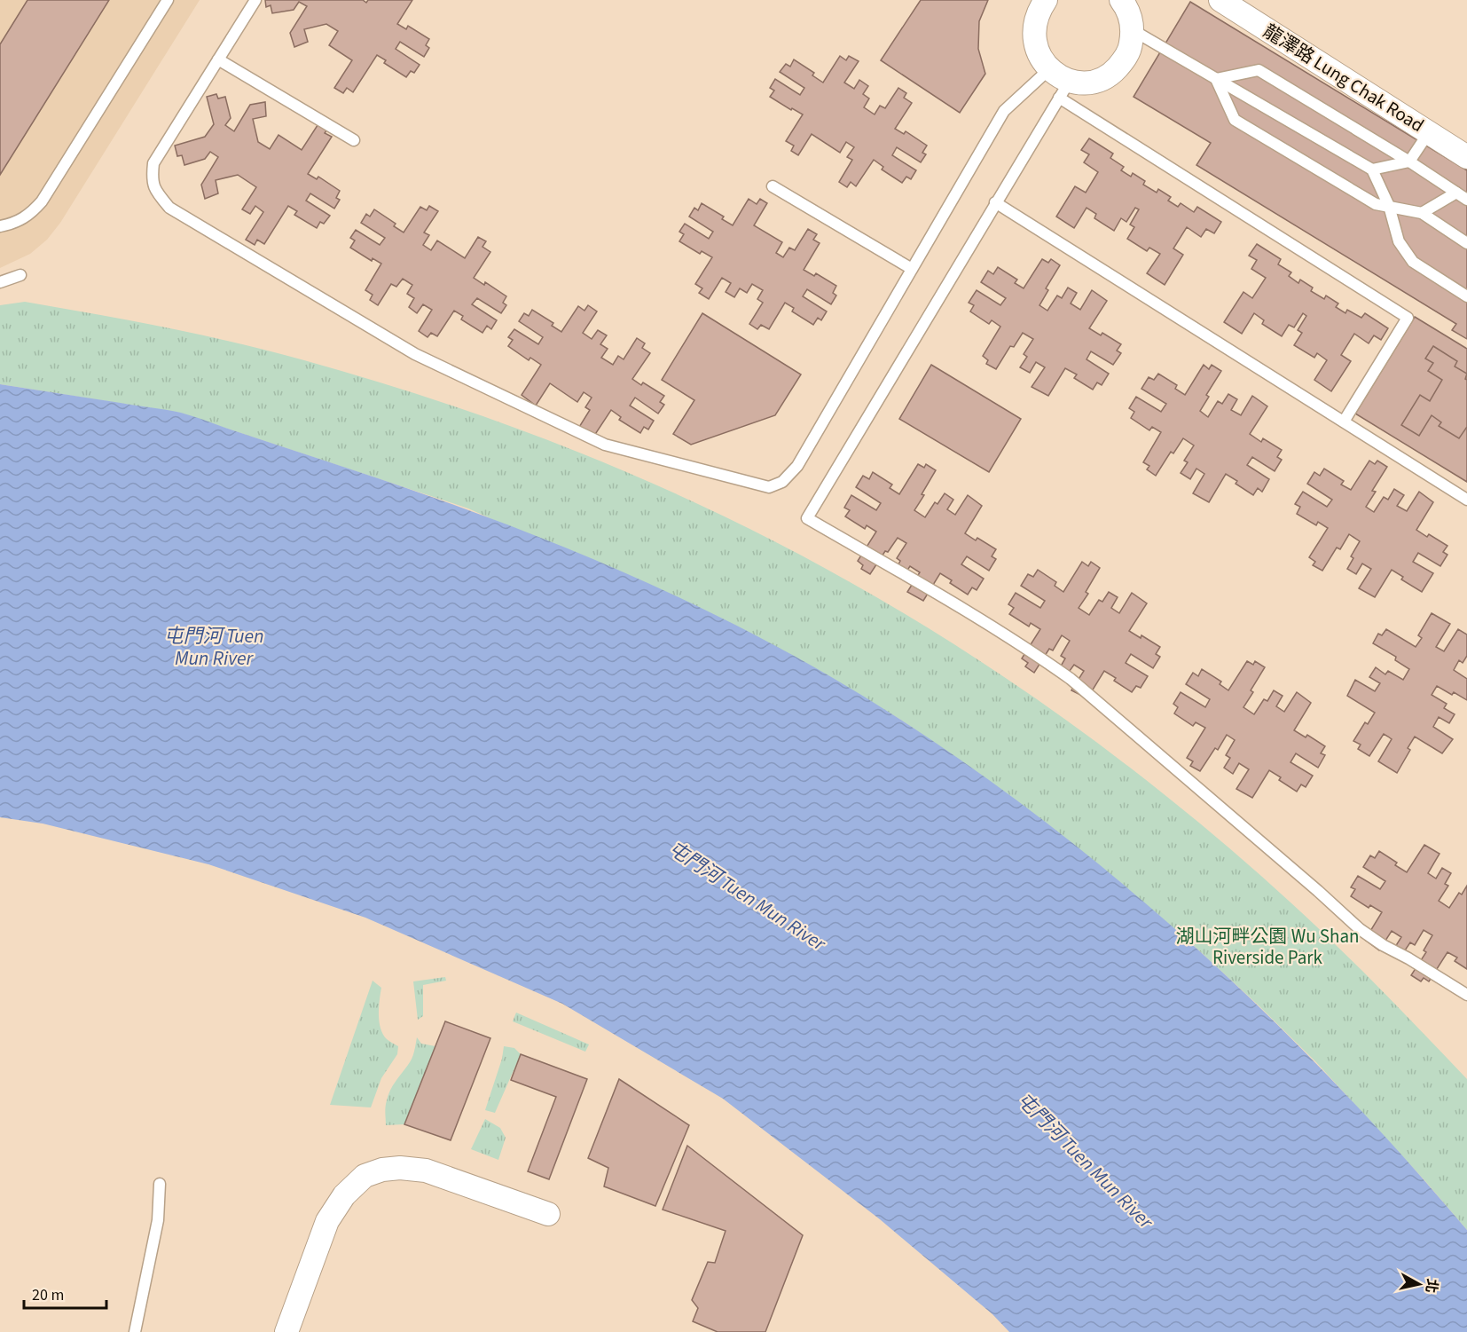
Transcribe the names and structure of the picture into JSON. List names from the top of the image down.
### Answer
{
  "streets": {
    "street": ["龍澤路 Lung Chak Road"]
  },
  "water": ["屯門河 Tuen Mun River"],
  "parks": ["湖山河畔公園 Wu Shan Riverside Park"],
  "scale_bar": "20 m",
  "north": "right"
}
